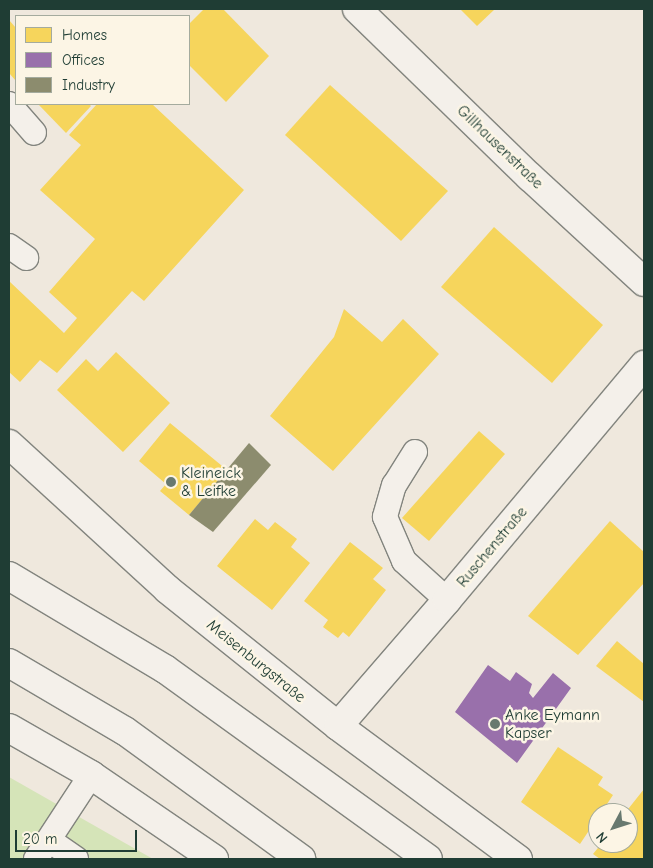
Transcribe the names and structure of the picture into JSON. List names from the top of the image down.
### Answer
{
  "streets": {
    "street": ["Gillhausenstraße", "Ruschenstraße", "Meisenburgstraße"]
  },
  "crossings": [
    ["Ruschenstraße", "Meisenburgstraße"]
  ],
  "places": ["Kleineick & Leifke", "Anke Eymann Kapser"],
  "legend": ["Homes", "Offices", "Industry"],
  "scale_bar": "20 m",
  "north": "bottom left"
}
